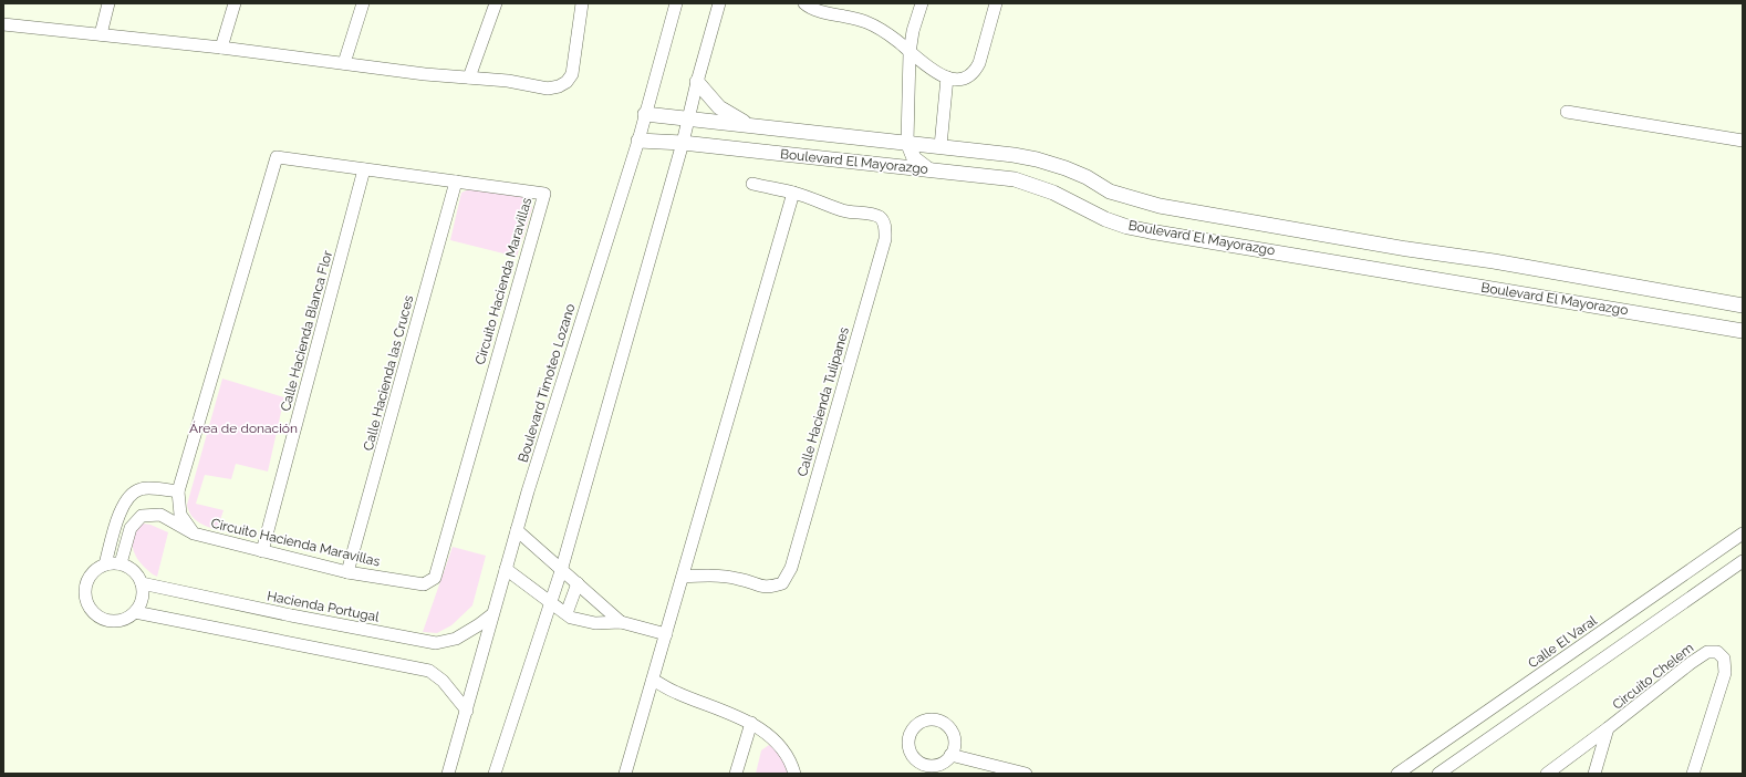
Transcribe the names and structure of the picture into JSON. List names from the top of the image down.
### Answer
{
  "streets": {
    "street": [
      "Boulevard El Mayorazgo",
      "Circuito Hacienda Maravillas",
      "Calle Hacienda Blanca Flor",
      "Calle Hacienda las Cruces",
      "Boulevard Timoteo Lozano",
      "Calle Hacienda Tulipanes",
      "Hacienda Portugal",
      "Calle El Varal",
      "Circuito Chelem"
    ]
  },
  "crossings": [
    ["Boulevard El Mayorazgo", "Boulevard Timoteo Lozano"],
    ["Circuito Hacienda Maravillas", "Calle Hacienda Blanca Flor"],
    ["Circuito Hacienda Maravillas", "Calle Hacienda las Cruces"],
    ["Circuito Hacienda Maravillas", "Hacienda Portugal"],
    ["Boulevard Timoteo Lozano", "Hacienda Portugal"]
  ],
  "parks": ["Área de donación"]
}
